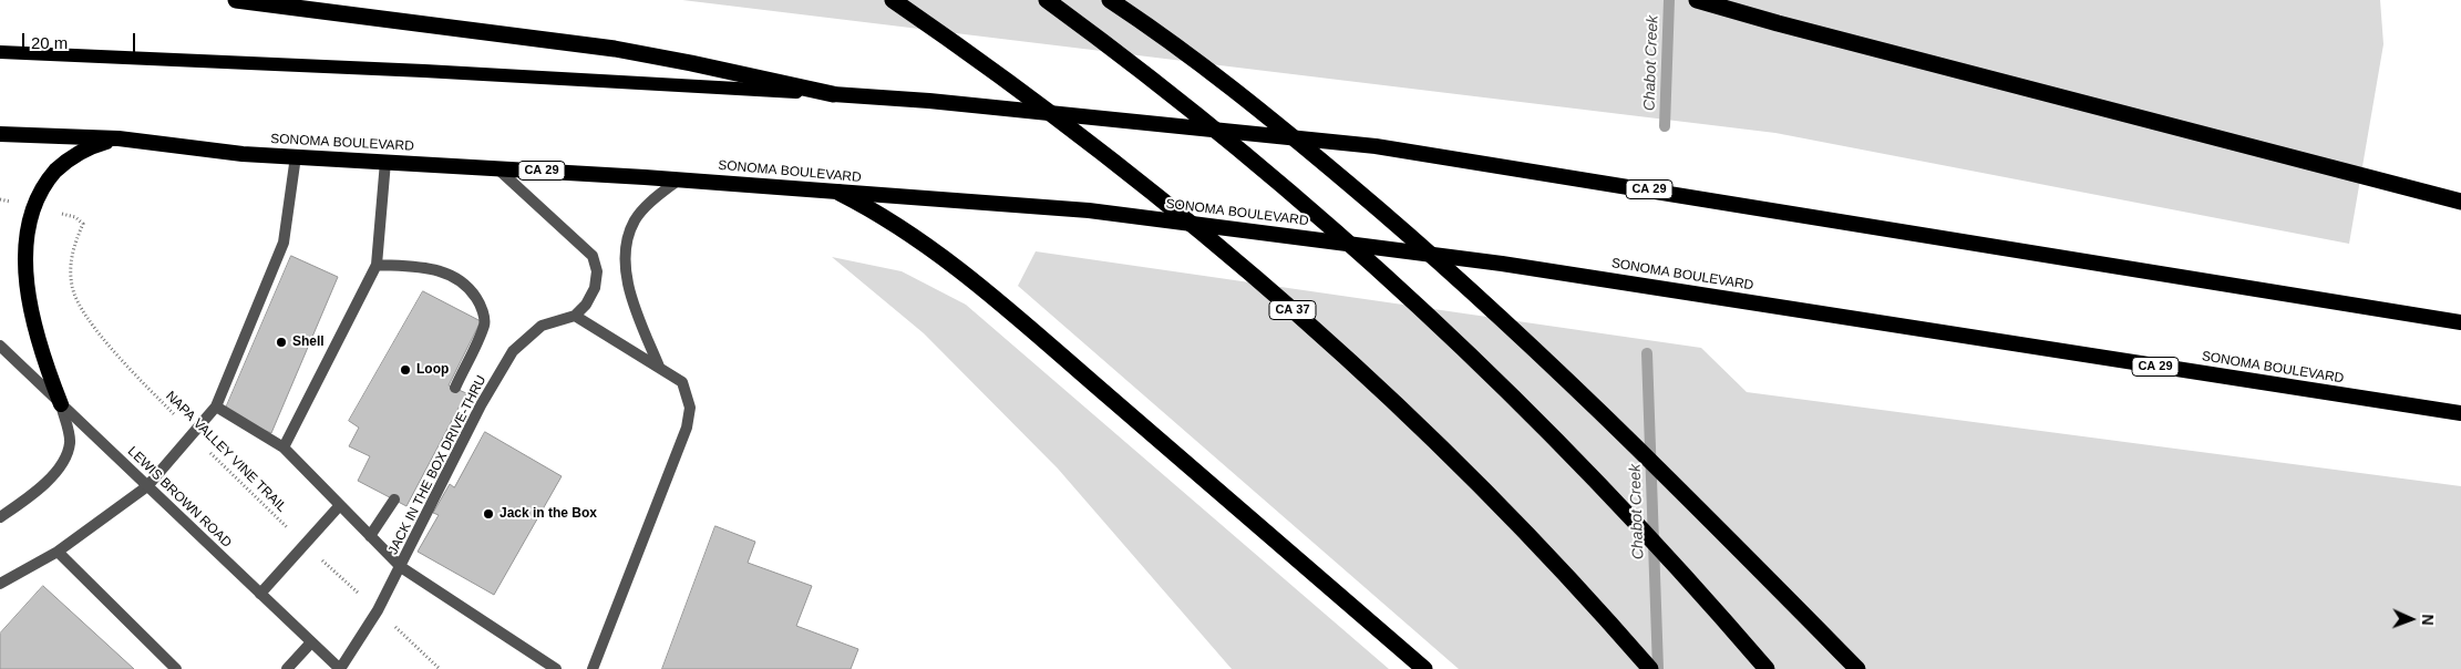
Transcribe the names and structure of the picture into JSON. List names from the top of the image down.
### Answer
{
  "streets": {
    "highway": ["SONOMA BOULEVARD", "CA 29", "CA 37"],
    "street": ["JACK IN THE BOX DRIVE-THRU", "LEWIS BROWN ROAD"],
    "path": ["NAPA VALLEY VINE TRAIL"]
  },
  "crossings": [
    ["NAPA VALLEY VINE TRAIL", "JACK IN THE BOX DRIVE-THRU"],
    ["JACK IN THE BOX DRIVE-THRU", "LEWIS BROWN ROAD"]
  ],
  "water": ["Chabot Creek"],
  "places": ["Shell", "Loop", "Jack in the Box"],
  "scale_bar": "20 m",
  "north": "right"
}
